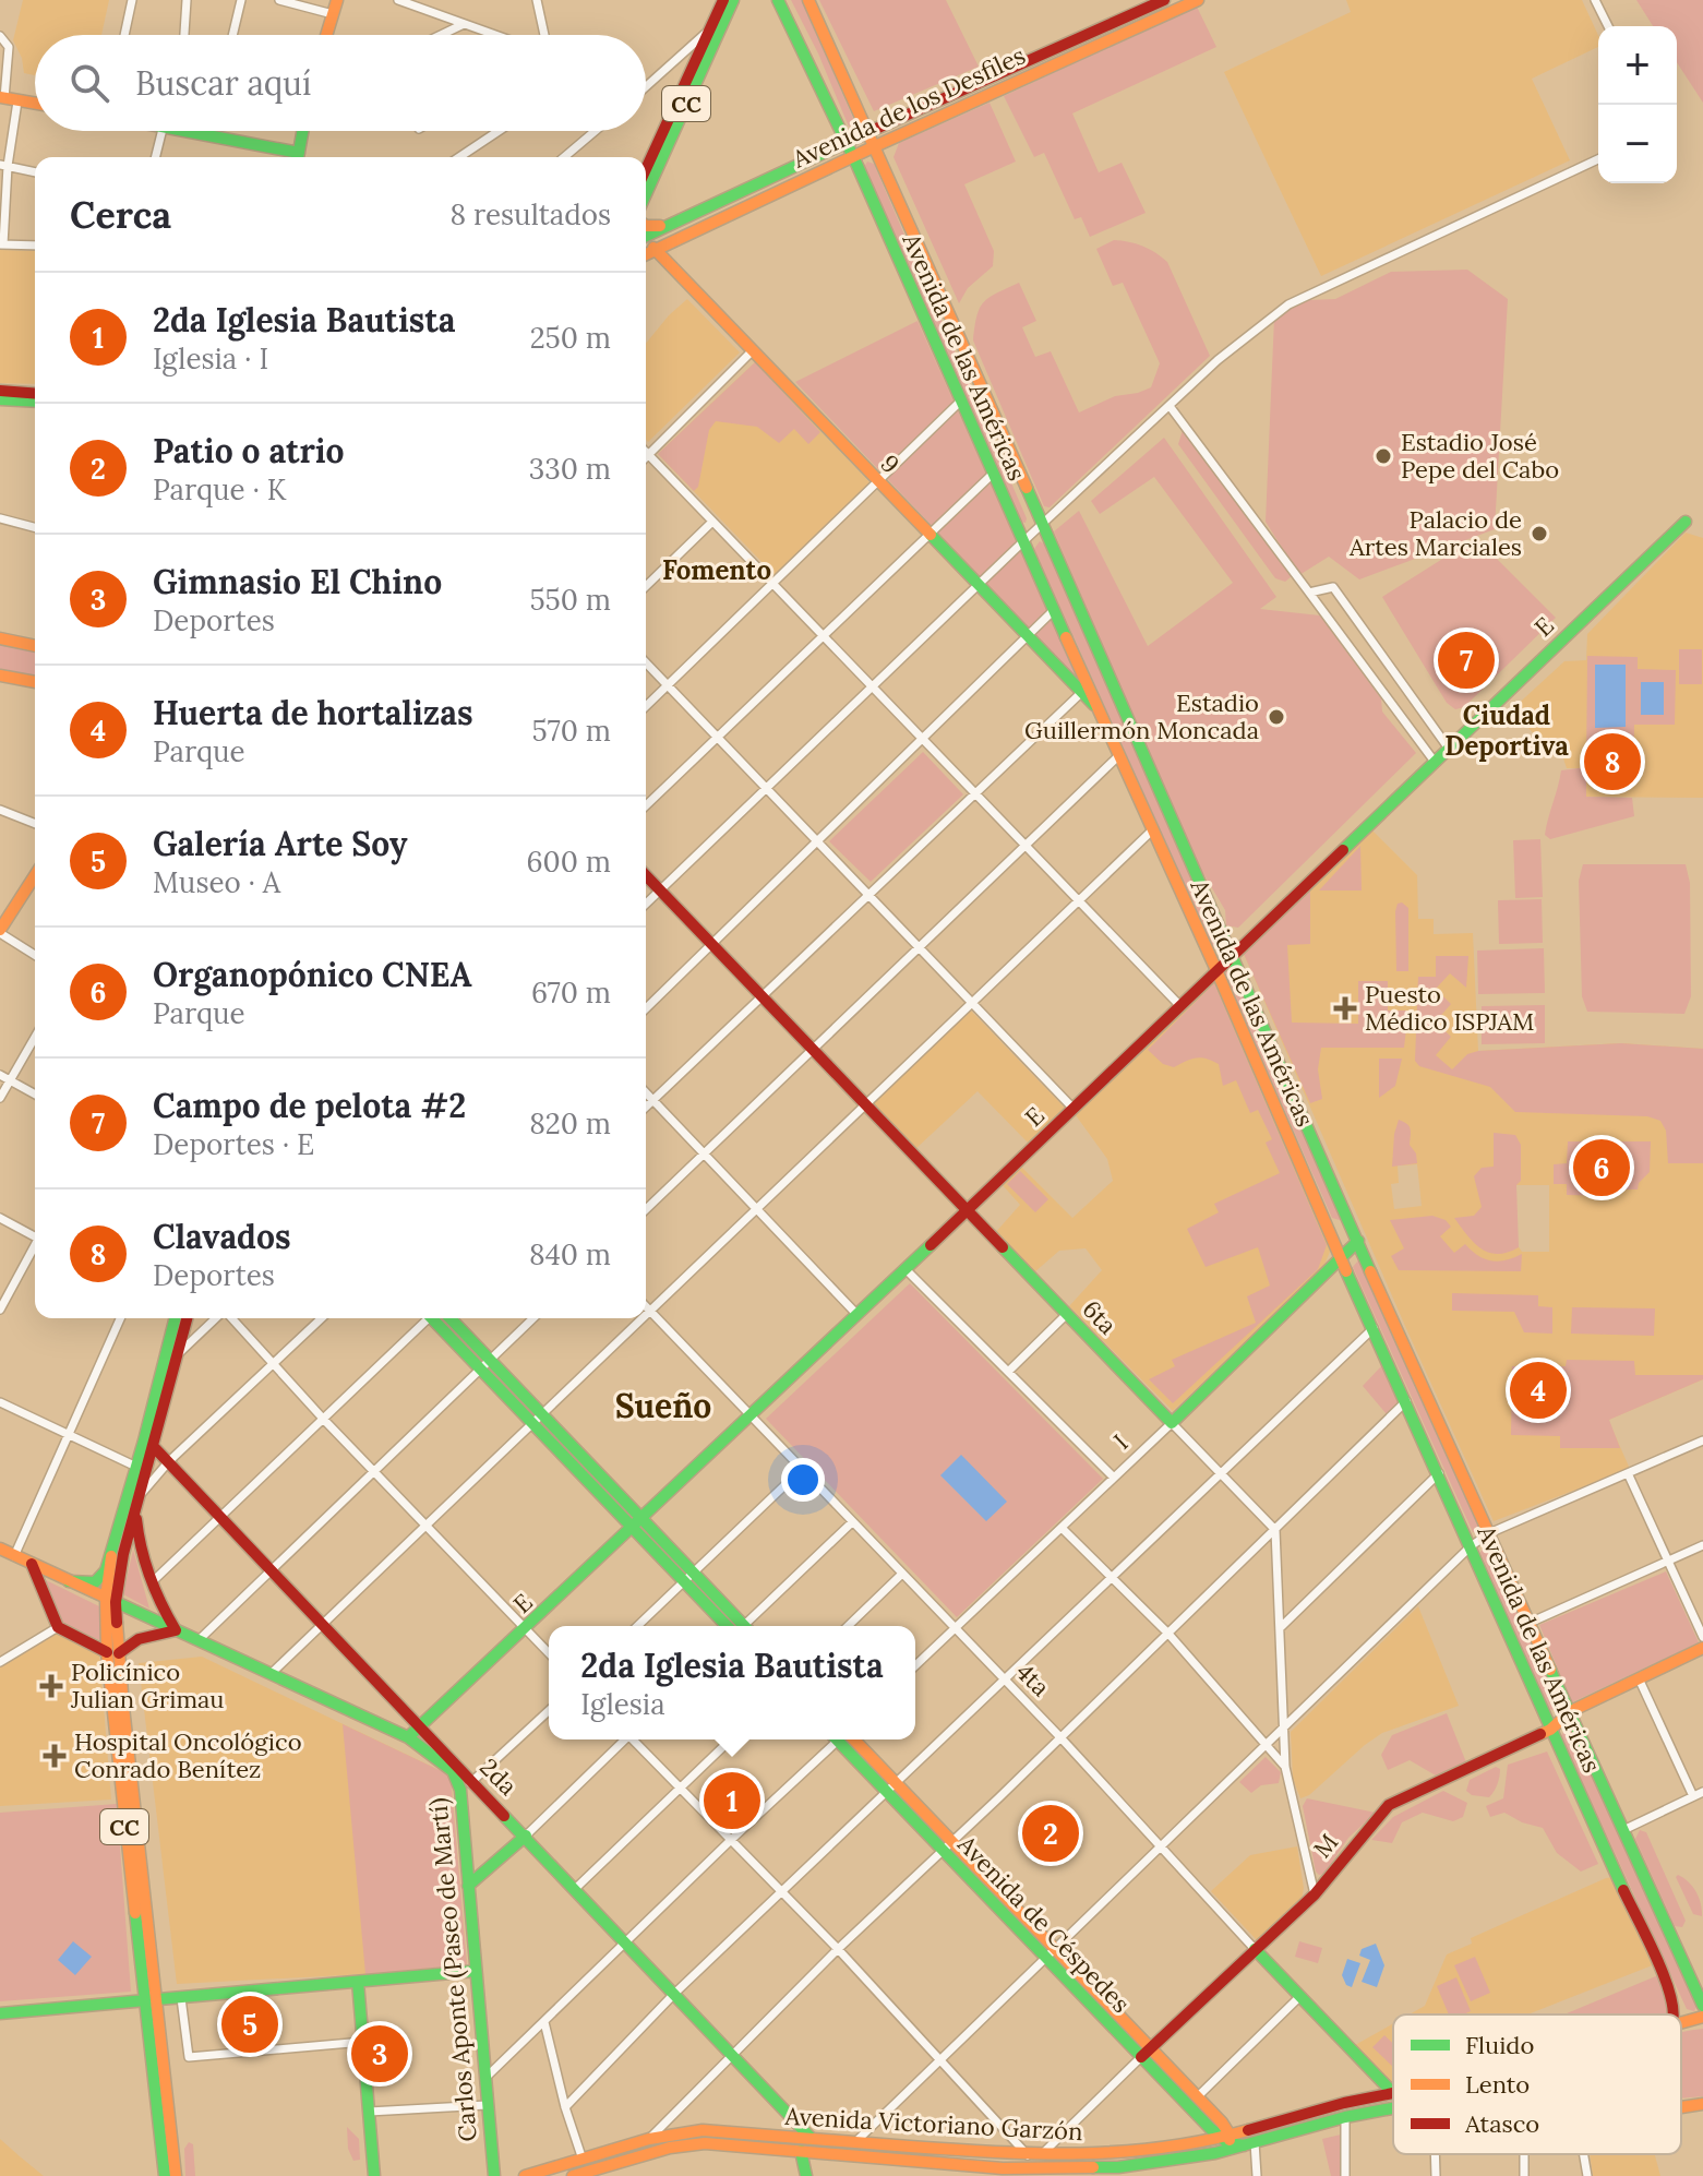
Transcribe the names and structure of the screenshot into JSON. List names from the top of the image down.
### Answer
{
  "streets": {
    "main road": [
      "CC",
      "Avenida de los Desfiles",
      "Avenida de las Américas",
      "9",
      "E",
      "6ta",
      "I",
      "4ta",
      "2da",
      "M",
      "Avenida de Céspedes",
      "Carlos Aponte (Paseo de Martí)",
      "Avenida Victoriano Garzón"
    ]
  },
  "crossings": [
    ["CC", "2da"],
    ["CC", "Carlos Aponte (Paseo de Martí)"],
    ["Avenida de los Desfiles", "Avenida de las Américas"],
    ["Avenida de los Desfiles", "9"],
    ["Avenida de las Américas", "9"],
    ["Avenida de las Américas", "E"],
    ["Avenida de las Américas", "I"],
    ["Avenida de las Américas", "M"],
    ["E", "6ta"],
    ["E", "4ta"],
    ["E", "2da"],
    ["E", "Carlos Aponte (Paseo de Martí)"],
    ["6ta", "I"],
    ["I", "4ta"],
    ["4ta", "M"],
    ["4ta", "Avenida Victoriano Garzón"],
    ["2da", "Avenida Victoriano Garzón"],
    ["M", "Avenida de Céspedes"],
    ["M", "Avenida Victoriano Garzón"],
    ["Avenida de Céspedes", "Avenida Victoriano Garzón"]
  ],
  "districts": ["Fomento", "Ciudad Deportiva", "Sueño"],
  "places": {
    "other": ["Estadio José Pepe del Cabo", "Palacio de Artes Marciales", "Estadio Guillermón Moncada"],
    "health": ["Puesto Médico ISPJAM", "Policínico Julian Grimau", "Hospital Oncológico Conrado Benítez"]
  },
  "legend": ["Fluido", "Lento", "Atasco"],
  "page": {
    "map_buttons": ["+", "−"],
    "search": "Buscar aquí",
    "heading": ["Cerca", "8 resultados"],
    "list": [
      {
        "mark": "1",
        "name": "2da Iglesia Bautista",
        "note": "Iglesia · I",
        "value": "250 m"
      },
      {
        "mark": "2",
        "name": "Patio o atrio",
        "note": "Parque · K",
        "value": "330 m"
      },
      {
        "mark": "3",
        "name": "Gimnasio El Chino",
        "note": "Deportes",
        "value": "550 m"
      },
      {
        "mark": "4",
        "name": "Huerta de hortalizas",
        "note": "Parque",
        "value": "570 m"
      },
      {
        "mark": "5",
        "name": "Galería Arte Soy",
        "note": "Museo · A",
        "value": "600 m"
      },
      {
        "mark": "6",
        "name": "Organopónico CNEA",
        "note": "Parque",
        "value": "670 m"
      },
      {
        "mark": "7",
        "name": "Campo de pelota #2",
        "note": "Deportes · E",
        "value": "820 m"
      },
      {
        "mark": "8",
        "name": "Clavados",
        "note": "Deportes",
        "value": "840 m"
      }
    ],
    "pins": [
      "7",
      "8",
      "6",
      "4",
      "1",
      "2",
      "5",
      "3"
    ],
    "popup": ["2da Iglesia Bautista", "Iglesia"]
  }
}
